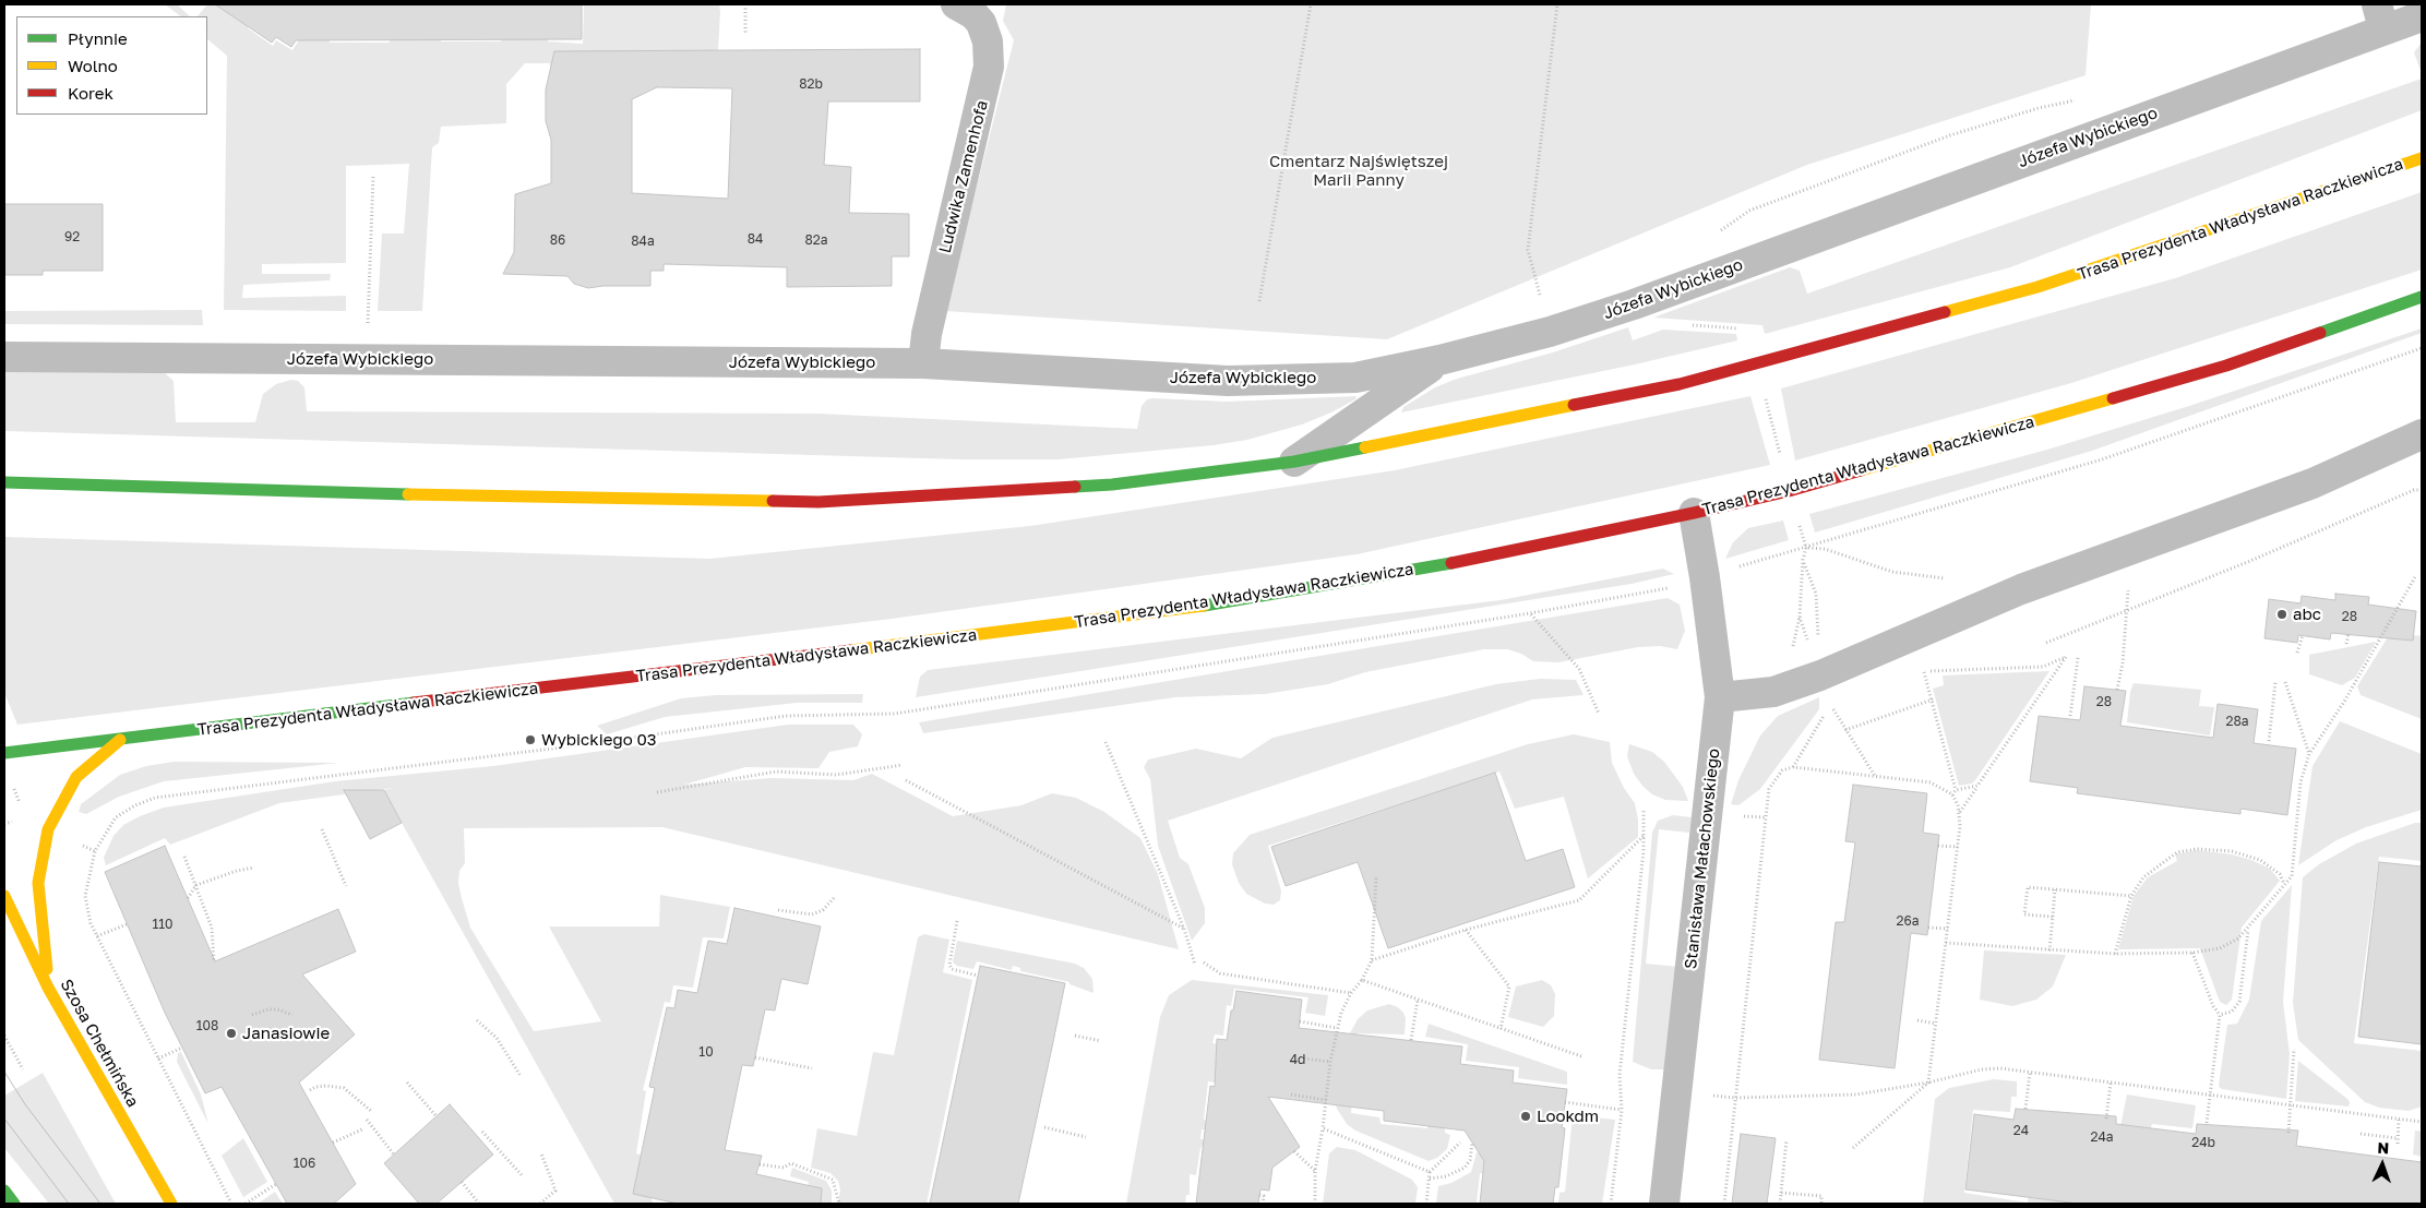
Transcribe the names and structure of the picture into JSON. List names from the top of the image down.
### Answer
{
  "streets": {
    "main road": ["Trasa Prezydenta Władysława Raczkiewicza", "Szosa Chełmińska"],
    "street": ["Józefa Wybickiego", "Ludwika Zamenhofa", "Stanisława Małachowskiego"]
  },
  "crossings": [
    ["Józefa Wybickiego", "Ludwika Zamenhofa"],
    ["Józefa Wybickiego", "Trasa Prezydenta Władysława Raczkiewicza"],
    ["Trasa Prezydenta Władysława Raczkiewicza", "Stanisława Małachowskiego"]
  ],
  "parks": ["Cmentarz Najświętszej Marii Panny"],
  "places": [
    "abc",
    "Wybickiego 03",
    "Janasiowie",
    "Lookdm"
  ],
  "house_numbers": [
    "82b",
    "92",
    "84",
    "86",
    "82a",
    "84a",
    "28",
    "28",
    "28a",
    "26a",
    "110",
    "108",
    "10",
    "4d",
    "24",
    "24a",
    "24b",
    "106"
  ],
  "legend": ["Płynnie", "Wolno", "Korek"],
  "north": "top"
}
